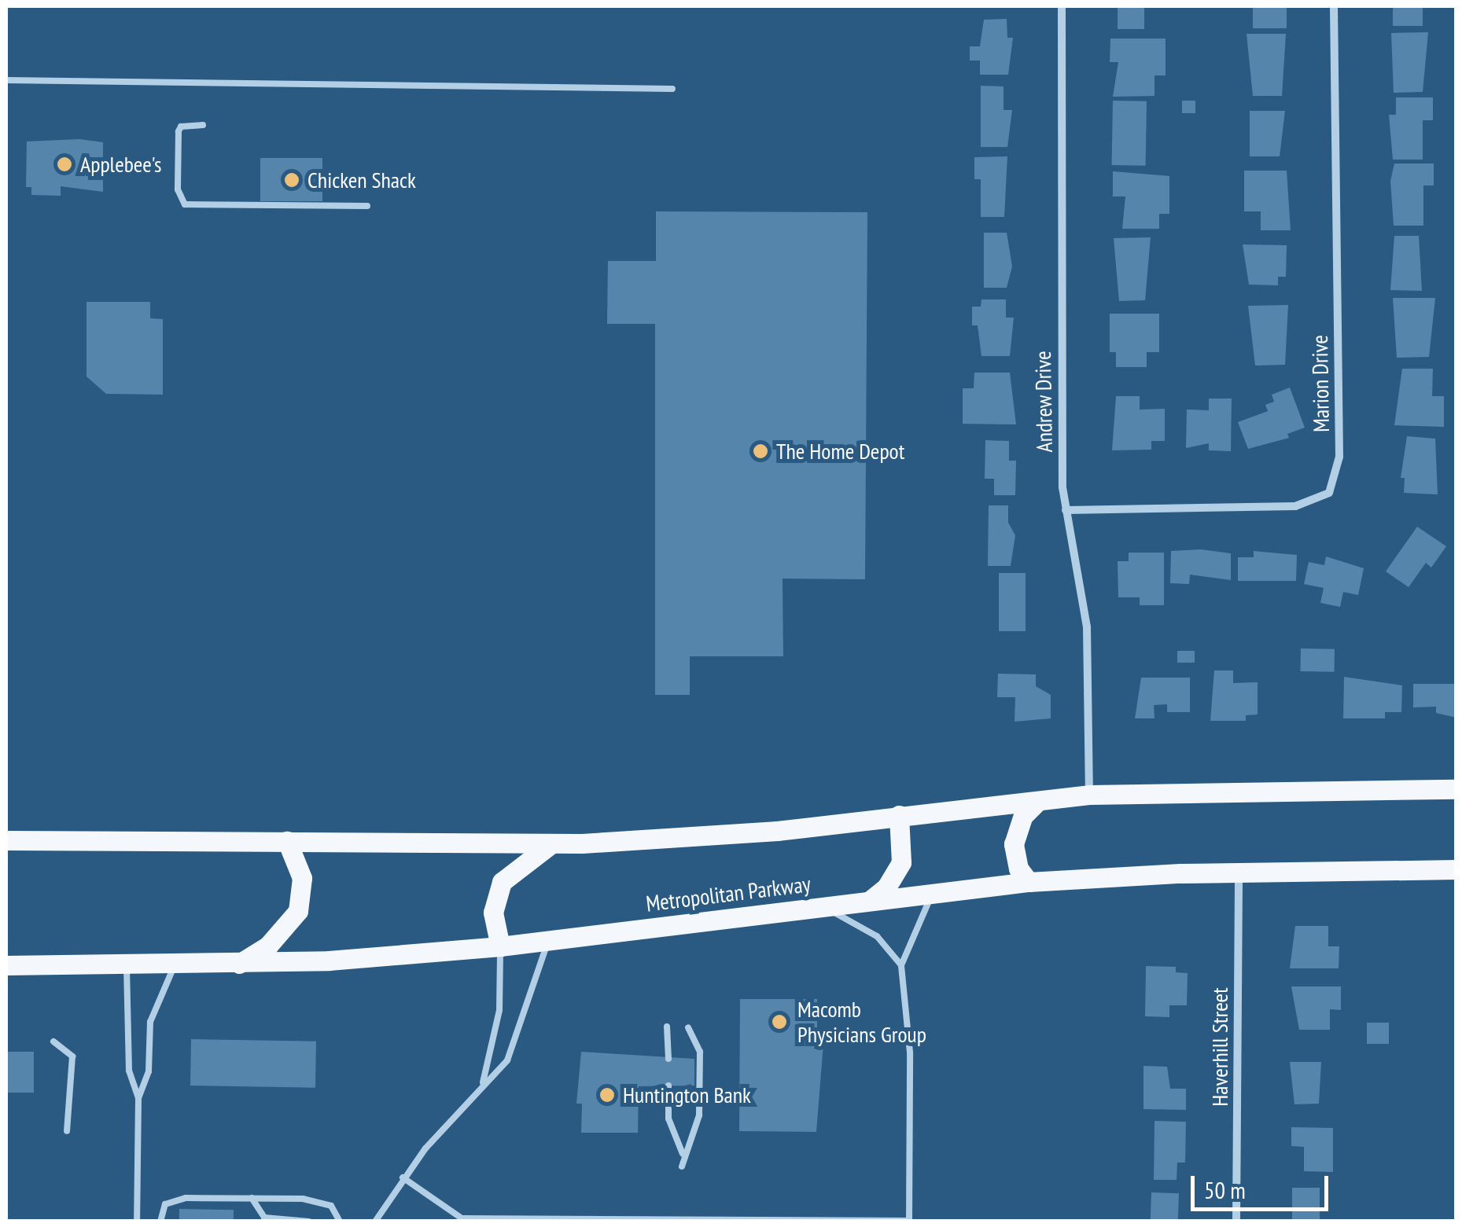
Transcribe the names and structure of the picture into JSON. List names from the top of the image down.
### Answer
{
  "streets": {
    "main road": ["Metropolitan Parkway"],
    "street": ["Marion Drive", "Andrew Drive", "Haverhill Street"]
  },
  "crossings": [
    ["Marion Drive", "Andrew Drive"],
    ["Metropolitan Parkway", "Haverhill Street"]
  ],
  "places": [
    "Applebee's",
    "Chicken Shack",
    "The Home Depot",
    "Macomb Physicians Group",
    "Huntington Bank"
  ],
  "scale_bar": "50 m"
}
